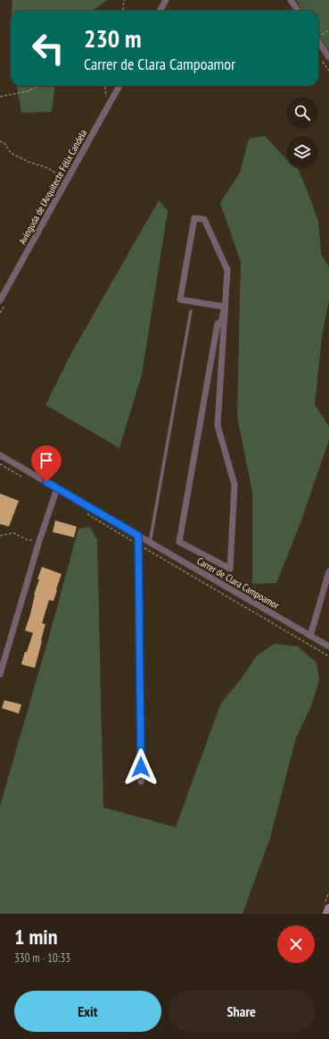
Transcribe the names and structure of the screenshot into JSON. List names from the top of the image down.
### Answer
{
  "streets": {
    "street": ["Avinguda de l'Arquitecte Félix Candela", "Carrer de Clara Campoamor"]
  },
  "page": {
    "turn": ["230 m", "Carrer de Clara Campoamor"],
    "heading": ["1 min", "330 m · 10:33"],
    "buttons": ["Exit", "Share"]
  }
}
